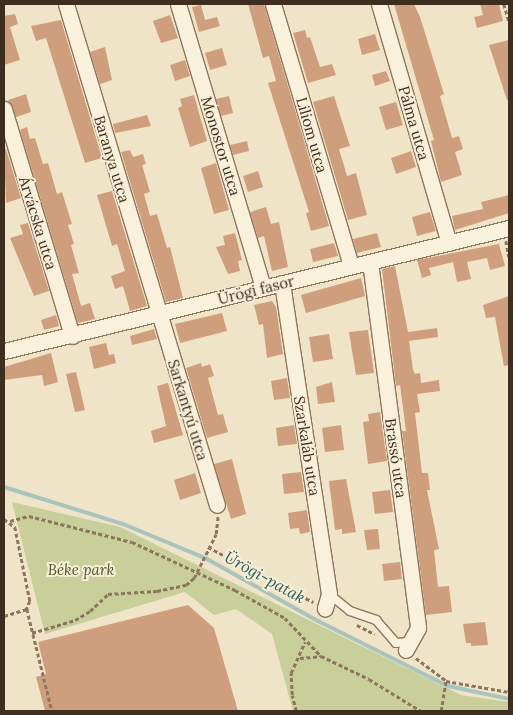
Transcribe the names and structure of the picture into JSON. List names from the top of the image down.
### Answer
{
  "streets": {
    "street": [
      "Pálma utca",
      "Liliom utca",
      "Monostor utca",
      "Baranya utca",
      "Árvácska utca",
      "Ürögi fasor",
      "Sarkantyú utca",
      "Szarkaláb utca",
      "Brassó utca"
    ]
  },
  "crossings": [
    ["Pálma utca", "Ürögi fasor"],
    ["Liliom utca", "Ürögi fasor"],
    ["Monostor utca", "Ürögi fasor"],
    ["Baranya utca", "Ürögi fasor"],
    ["Baranya utca", "Sarkantyú utca"],
    ["Árvácska utca", "Ürögi fasor"],
    ["Ürögi fasor", "Sarkantyú utca"],
    ["Ürögi fasor", "Szarkaláb utca"],
    ["Ürögi fasor", "Brassó utca"]
  ],
  "water": ["Ürögi-patak"],
  "parks": ["Béke park"]
}
